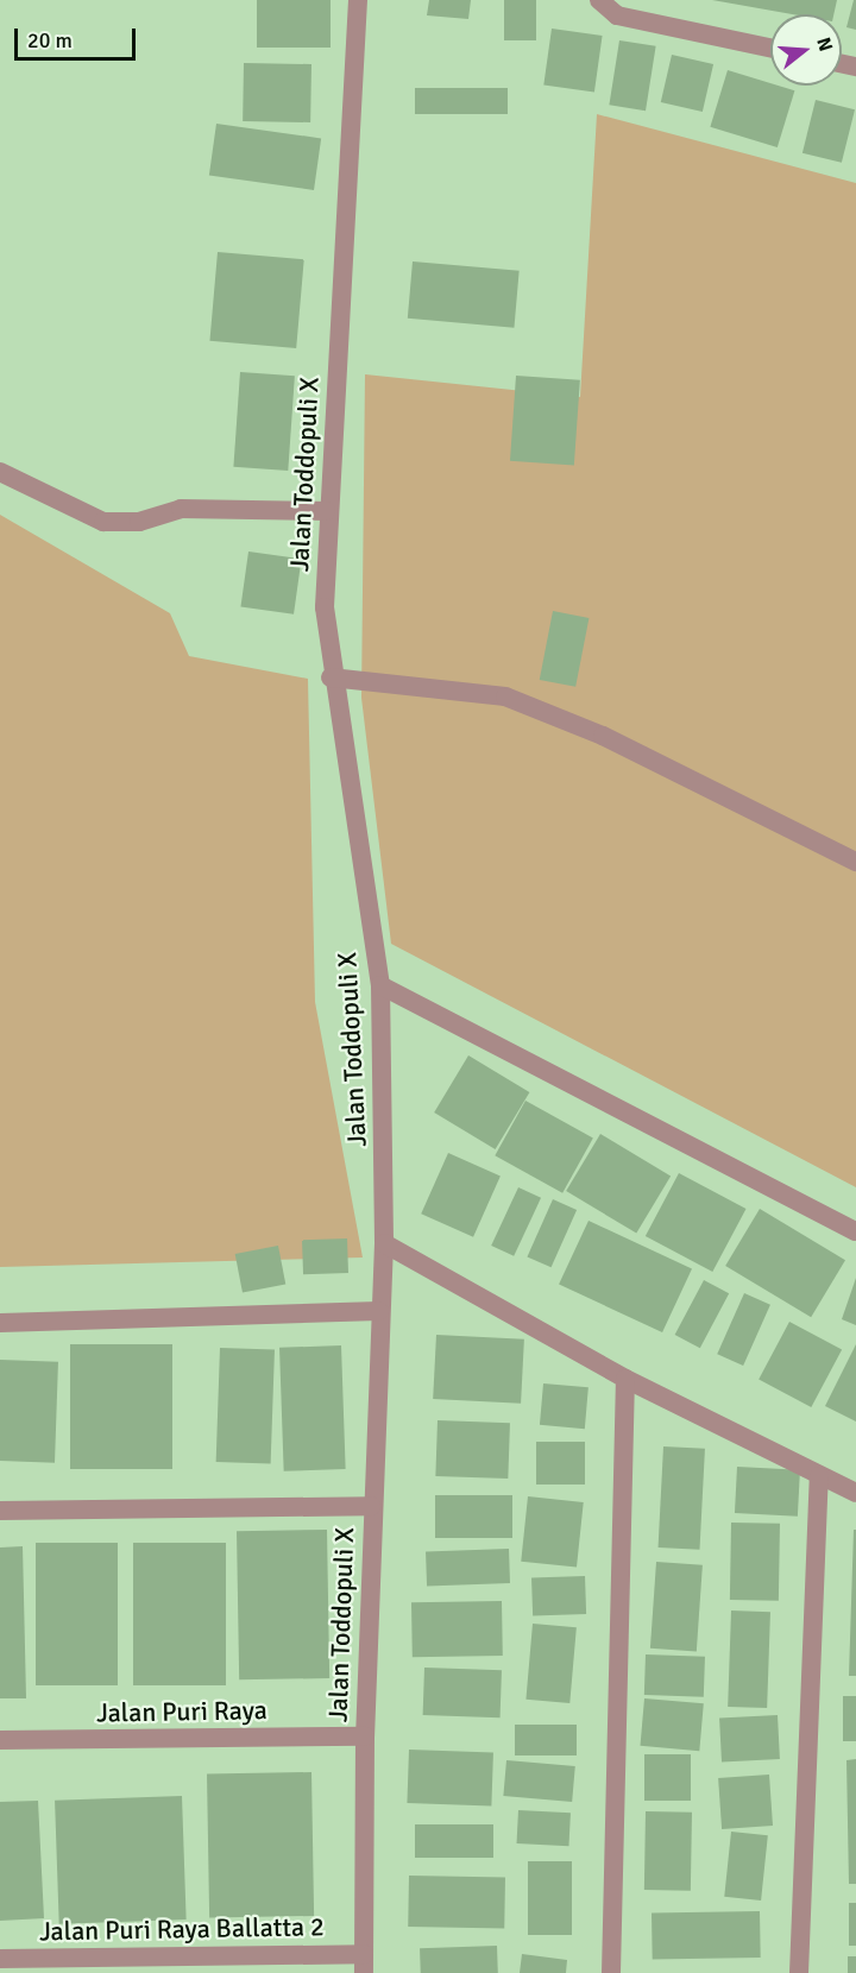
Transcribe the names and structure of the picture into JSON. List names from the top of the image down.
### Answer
{
  "streets": {
    "street": ["Jalan Toddopuli X", "Jalan Puri Raya", "Jalan Puri Raya Ballatta 2"]
  },
  "crossings": [
    ["Jalan Toddopuli X", "Jalan Puri Raya"],
    ["Jalan Toddopuli X", "Jalan Puri Raya Ballatta 2"]
  ],
  "scale_bar": "20 m",
  "north": "right"
}
